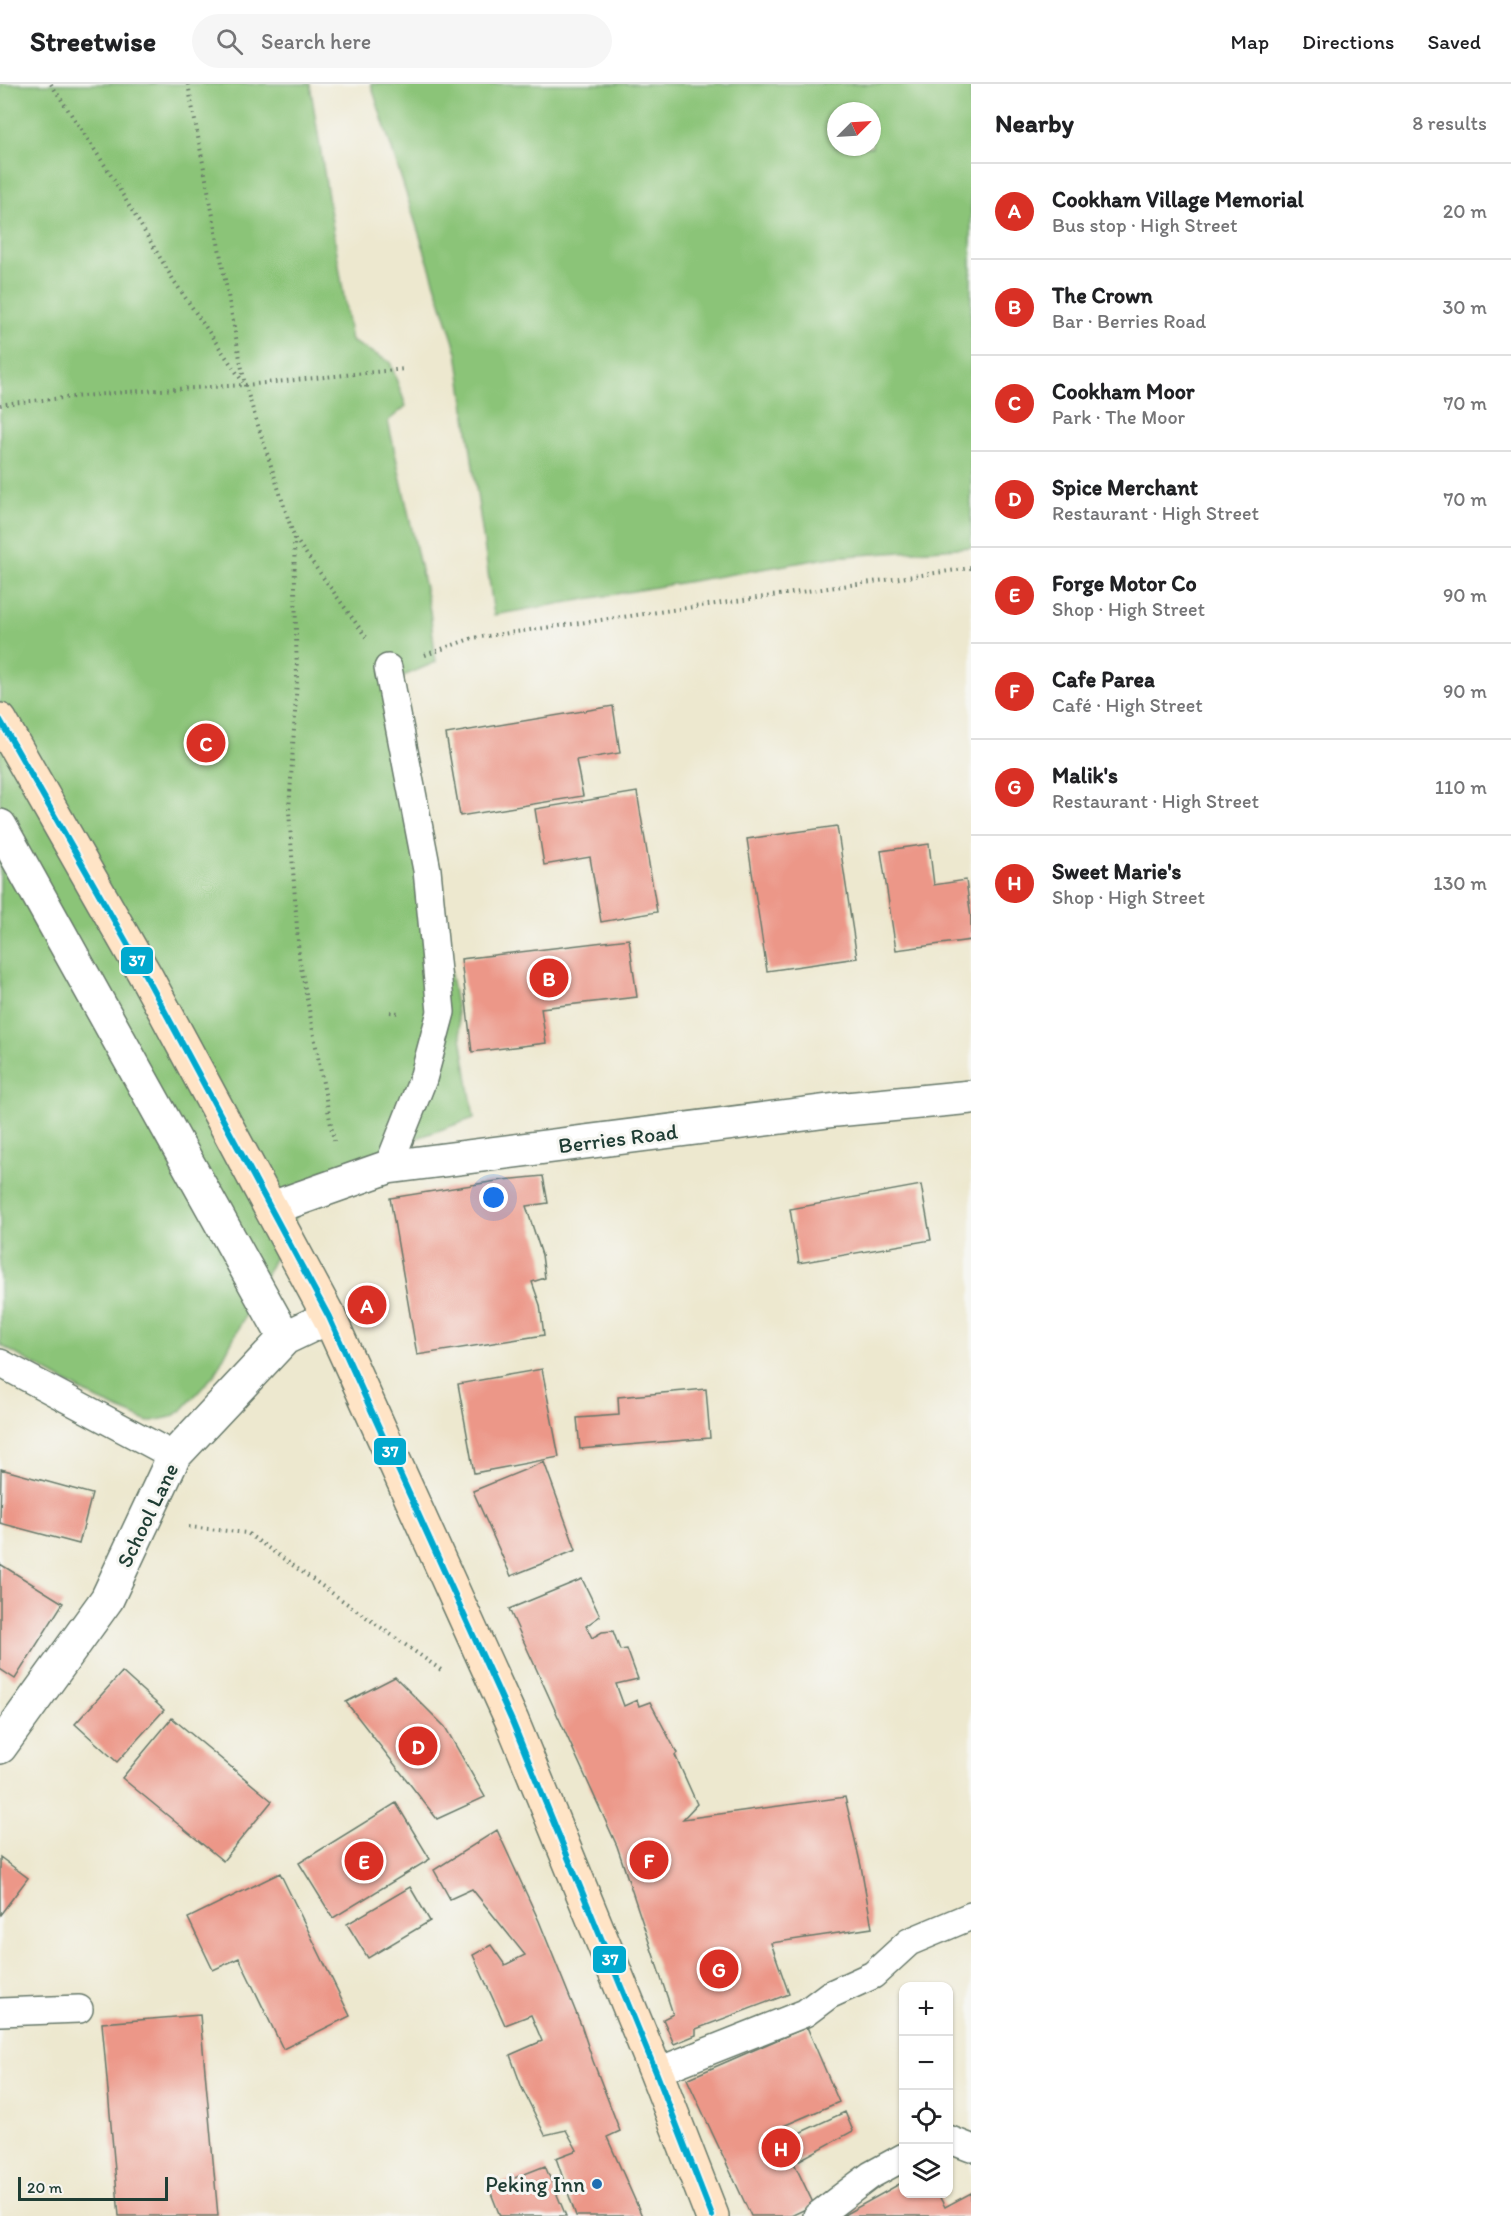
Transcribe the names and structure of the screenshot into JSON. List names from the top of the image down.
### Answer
{
  "streets": {
    "street": ["Berries Road", "School Lane"]
  },
  "places": ["Peking Inn"],
  "lines": ["transit line 37"],
  "scale_bar": "20 m",
  "north": "top right",
  "page": {
    "header": "Streetwise",
    "search": "Search here",
    "nav": ["Map", "Directions", "Saved"],
    "heading": ["Nearby", "8 results"],
    "list": [
      {
        "mark": "A",
        "name": "Cookham Village Memorial",
        "note": "Bus stop · High Street",
        "value": "20 m"
      },
      {
        "mark": "B",
        "name": "The Crown",
        "note": "Bar · Berries Road",
        "value": "30 m"
      },
      {
        "mark": "C",
        "name": "Cookham Moor",
        "note": "Park · The Moor",
        "value": "70 m"
      },
      {
        "mark": "D",
        "name": "Spice Merchant",
        "note": "Restaurant · High Street",
        "value": "70 m"
      },
      {
        "mark": "E",
        "name": "Forge Motor Co",
        "note": "Shop · High Street",
        "value": "90 m"
      },
      {
        "mark": "F",
        "name": "Cafe Parea",
        "note": "Café · High Street",
        "value": "90 m"
      },
      {
        "mark": "G",
        "name": "Malik's",
        "note": "Restaurant · High Street",
        "value": "110 m"
      },
      {
        "mark": "H",
        "name": "Sweet Marie's",
        "note": "Shop · High Street",
        "value": "130 m"
      }
    ],
    "pins": [
      "C",
      "B",
      "A",
      "D",
      "F",
      "E",
      "G",
      "H"
    ],
    "map_buttons": ["+", "−"],
    "scale": "20 m"
  }
}
